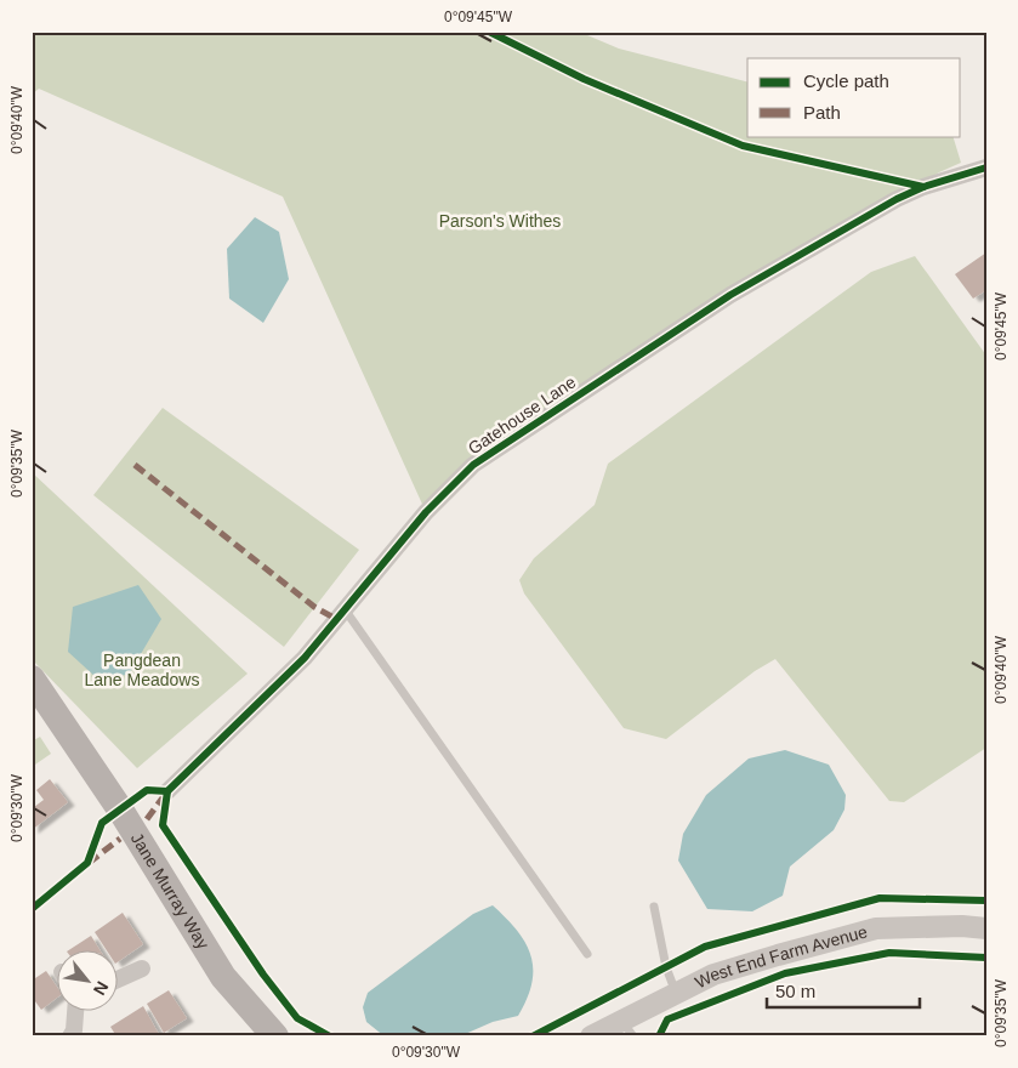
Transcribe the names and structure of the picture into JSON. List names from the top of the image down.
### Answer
{
  "streets": {
    "main road": ["Jane Murray Way"],
    "street": ["Gatehouse Lane", "West End Farm Avenue"]
  },
  "parks": ["Parson's Withes", "Pangdean Lane Meadows"],
  "legend": ["Cycle path", "Path"],
  "scale_bar": "50 m",
  "north": "bottom right",
  "coordinates": [
    "0°09'45\"W",
    "0°09'40\"W",
    "0°09'35\"W",
    "0°09'30\"W"
  ]
}
